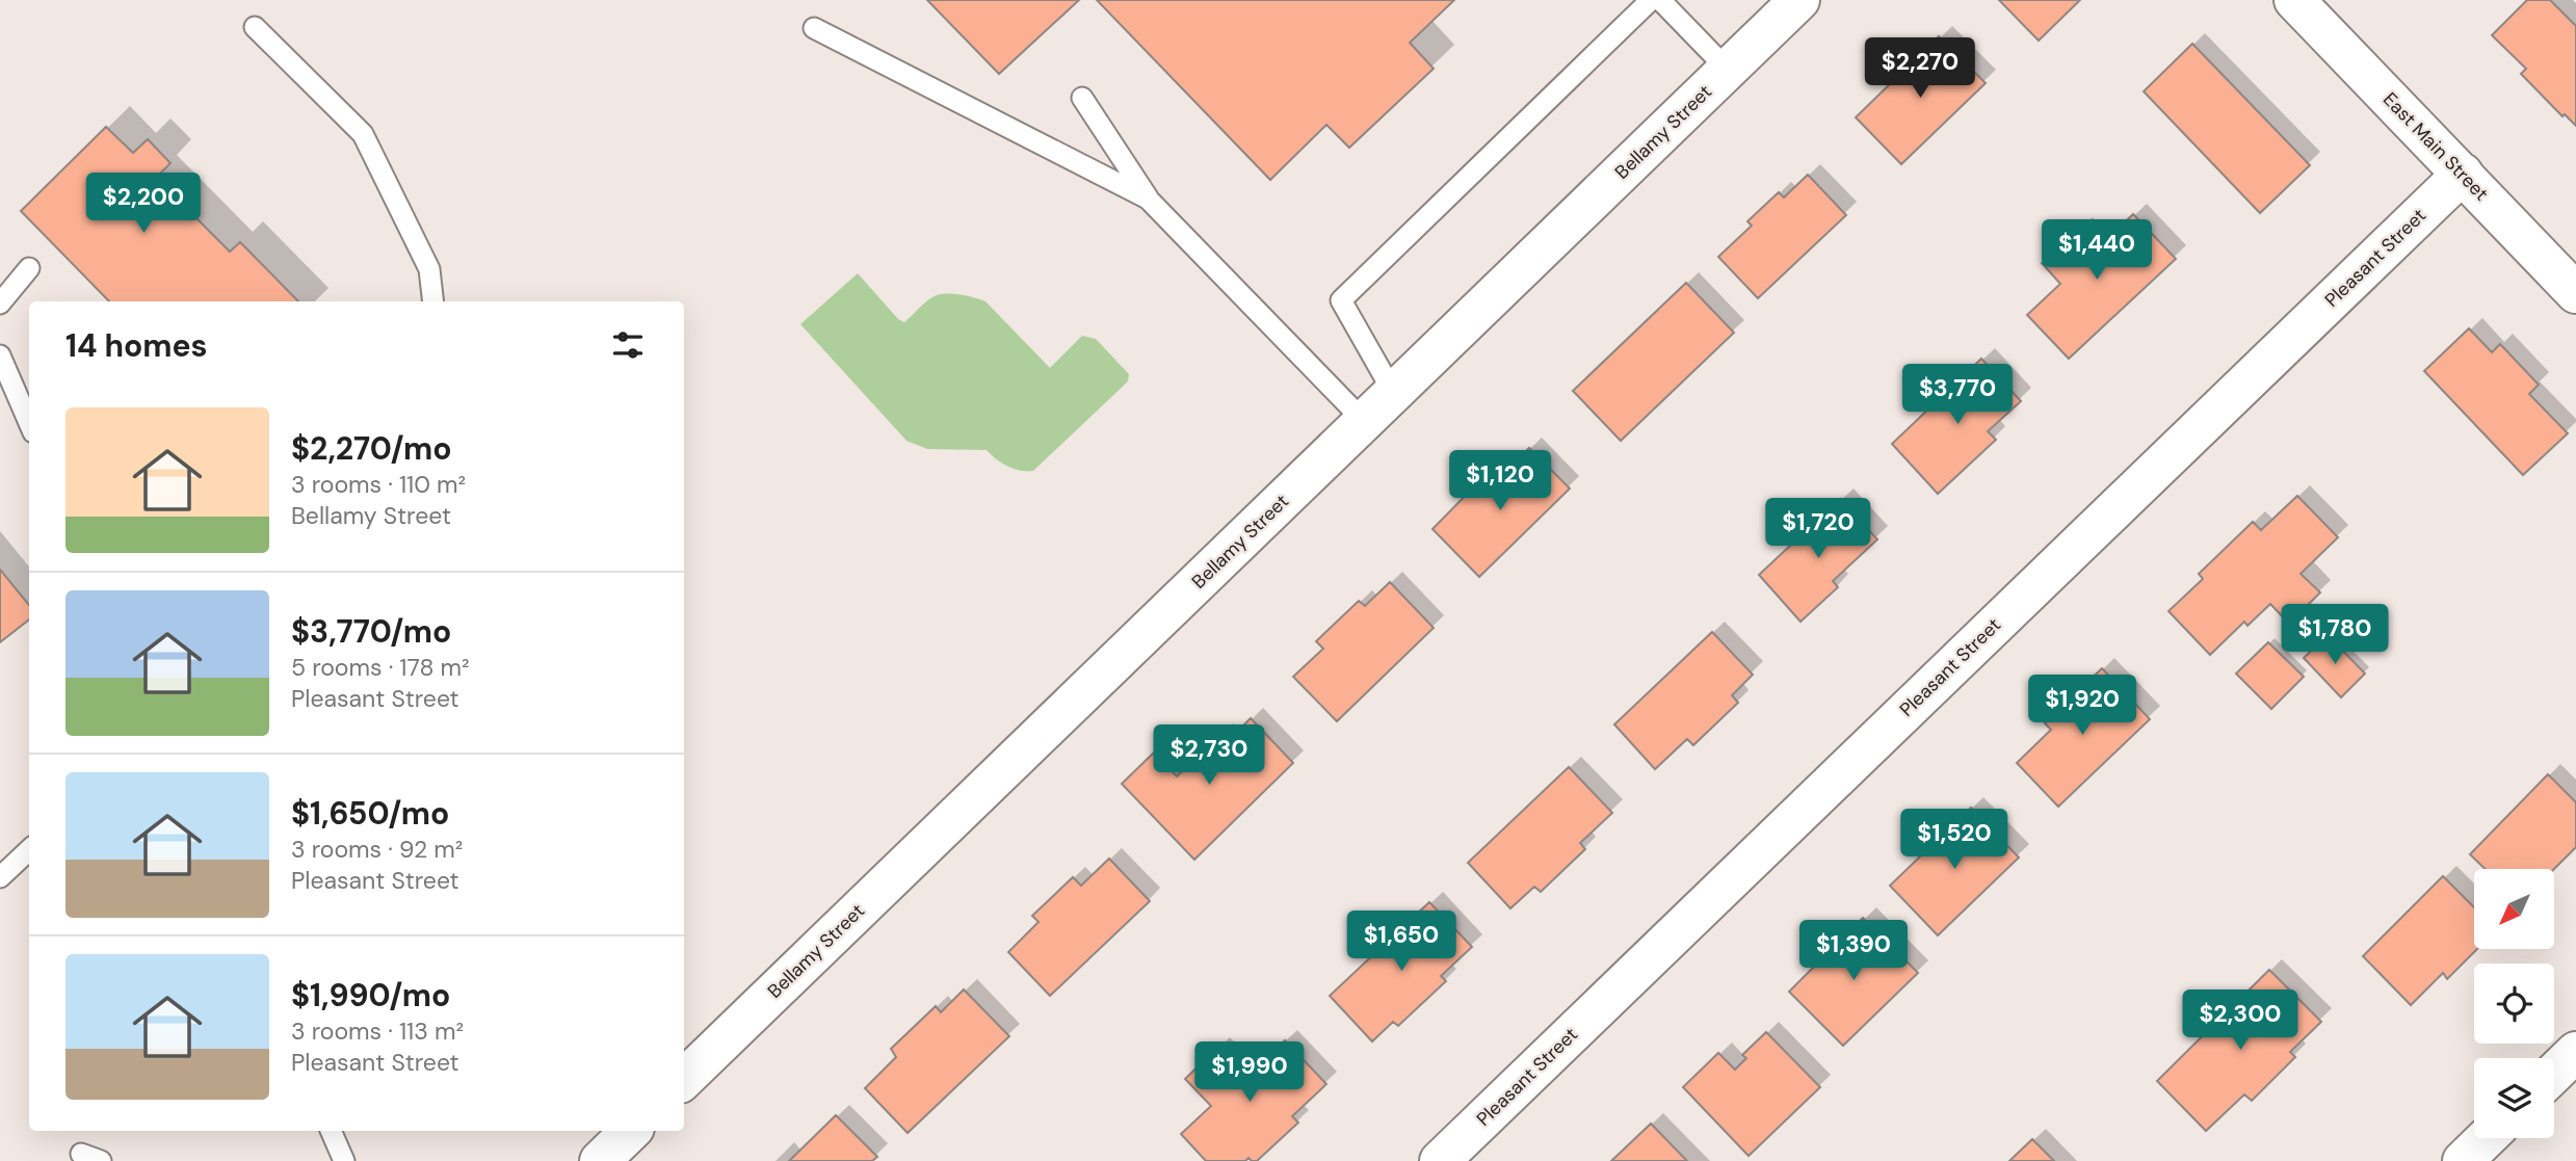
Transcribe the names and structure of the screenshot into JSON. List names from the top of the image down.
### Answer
{
  "streets": {
    "street": ["Bellamy Street", "East Main Street", "Pleasant Street"]
  },
  "crossings": [
    ["East Main Street", "Pleasant Street"]
  ],
  "north": "bottom left",
  "page": {
    "price": [
      "$2,270",
      "$2,200",
      "$1,440",
      "$3,770",
      "$1,120",
      "$1,720",
      "$1,780",
      "$1,920",
      "$2,730",
      "$1,520",
      "$1,650",
      "$1,390",
      "$2,300",
      "$1,990"
    ],
    "heading": "14 homes",
    "list": [
      {
        "name": "$2,270/mo",
        "note": "3 rooms · 110 m² · Bellamy Street"
      },
      {
        "name": "$3,770/mo",
        "note": "5 rooms · 178 m² · Pleasant Street"
      },
      {
        "name": "$1,650/mo",
        "note": "3 rooms · 92 m² · Pleasant Street"
      },
      {
        "name": "$1,990/mo",
        "note": "3 rooms · 113 m² · Pleasant Street"
      }
    ]
  }
}
